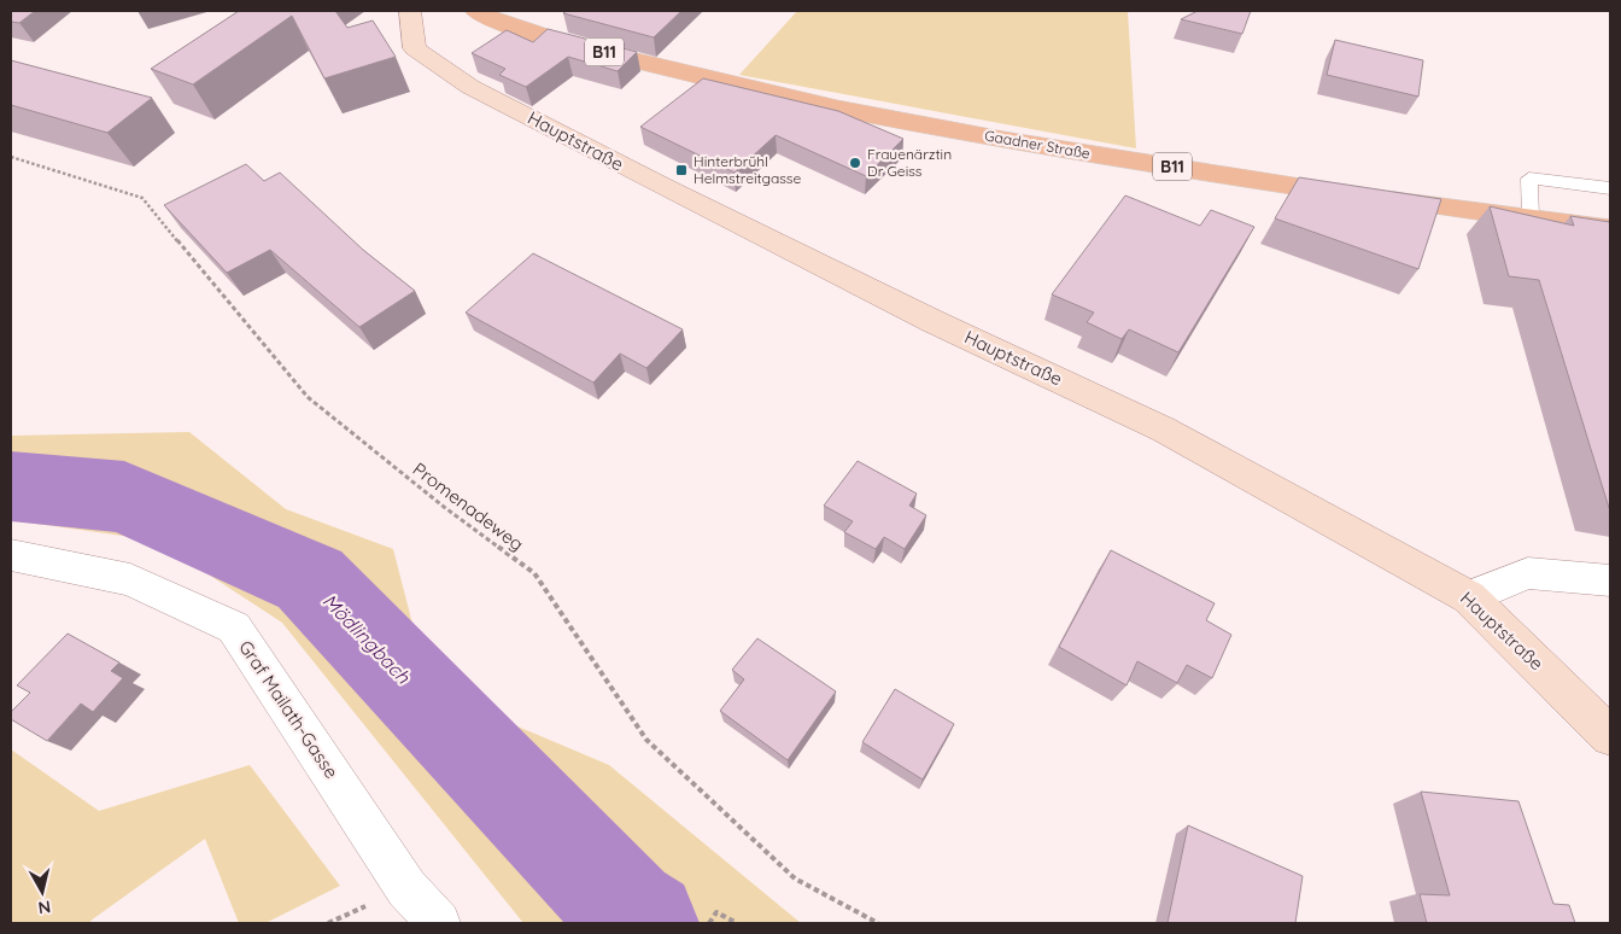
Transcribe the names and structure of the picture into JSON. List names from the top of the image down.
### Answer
{
  "streets": {
    "main road": ["B11", "Gaadner Straße"],
    "street": ["Hauptstraße", "Graf Mailath-Gasse"],
    "path": ["Promenadeweg"]
  },
  "water": ["Mödlingbach"],
  "places": {
    "other": ["Frauenärztin Dr Geiss"],
    "transit": ["Hinterbrühl Helmstreitgasse"]
  },
  "north": "bottom"
}
